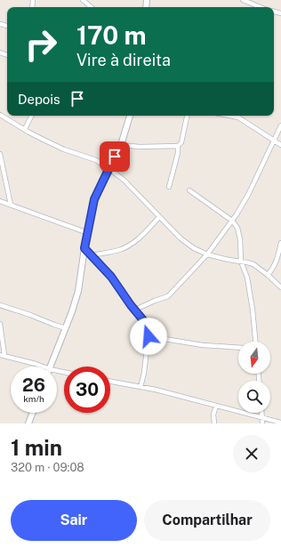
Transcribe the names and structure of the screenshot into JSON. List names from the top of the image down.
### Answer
{
  "north": "bottom",
  "page": {
    "turn": ["170 m", "Vire à direita"],
    "then": "Depois",
    "speed": "26 km/h",
    "limit": "30",
    "heading": ["1 min", "320 m · 09:08"],
    "buttons": ["Sair", "Compartilhar"]
  }
}
